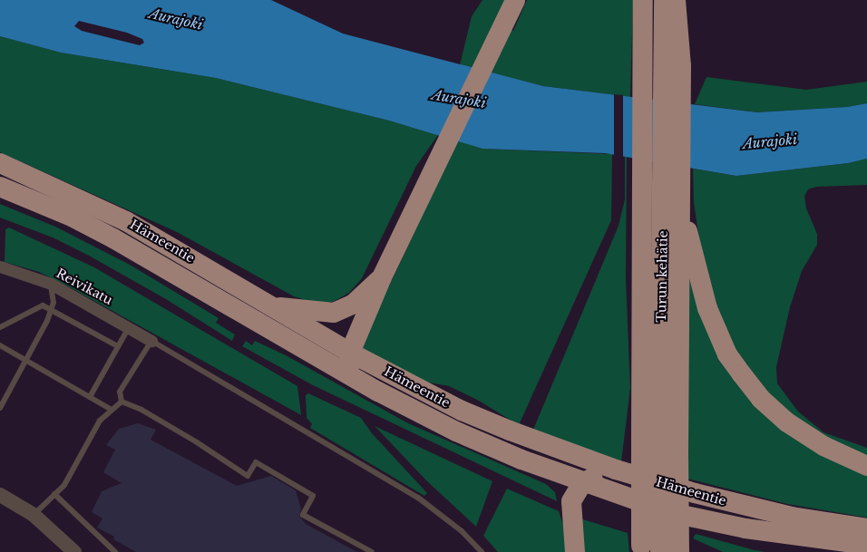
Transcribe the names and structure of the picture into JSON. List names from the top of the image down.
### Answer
{
  "streets": {
    "highway": ["Hämeentie", "Turun kehätie"],
    "street": ["Reivikatu"]
  },
  "water": ["Aurajoki"]
}
